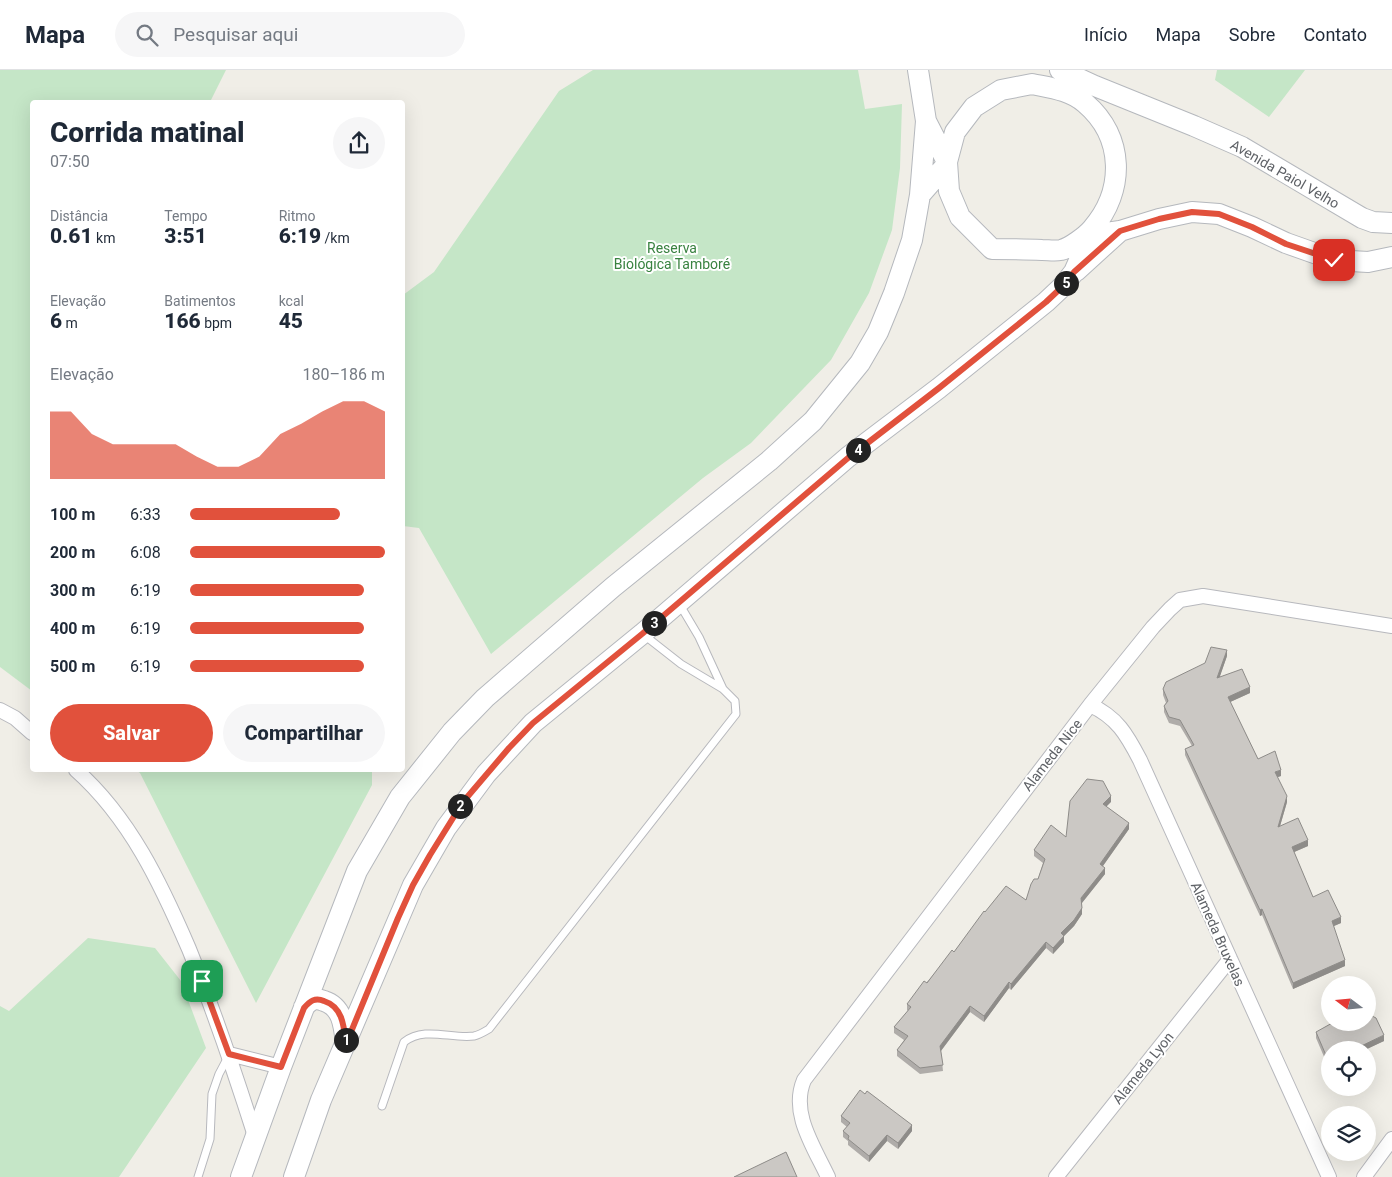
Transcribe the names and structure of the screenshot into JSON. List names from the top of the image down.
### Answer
{
  "streets": {
    "main road": ["Avenida Paiol Velho"],
    "street": ["Alameda Nice", "Alameda Bruxelas", "Alameda Lyon"]
  },
  "crossings": [
    ["Alameda Nice", "Alameda Bruxelas"],
    ["Alameda Bruxelas", "Alameda Lyon"]
  ],
  "parks": ["Reserva Biológica Tamboré"],
  "north": "left",
  "page": {
    "header": "Mapa",
    "search": "Pesquisar aqui",
    "nav": [
      "Início",
      "Mapa",
      "Sobre",
      "Contato"
    ],
    "heading": ["Corrida matinal", "07:50"],
    "stats": [
      ["Distância", "0.61 km"],
      ["Tempo", "3:51"],
      ["Ritmo", "6:19 /km"],
      ["Elevação", "6 m"],
      ["Batimentos", "166 bpm"],
      ["kcal", "45"]
    ],
    "pins": [
      "5",
      "4",
      "3",
      "2",
      "1"
    ],
    "chart": ["Elevação", "180–186 m"],
    "list": [
      {
        "name": "100 m",
        "note": "6:33"
      },
      {
        "name": "200 m",
        "note": "6:08"
      },
      {
        "name": "300 m",
        "note": "6:19"
      },
      {
        "name": "400 m",
        "note": "6:19"
      },
      {
        "name": "500 m",
        "note": "6:19"
      }
    ],
    "buttons": ["Salvar", "Compartilhar"]
  }
}
